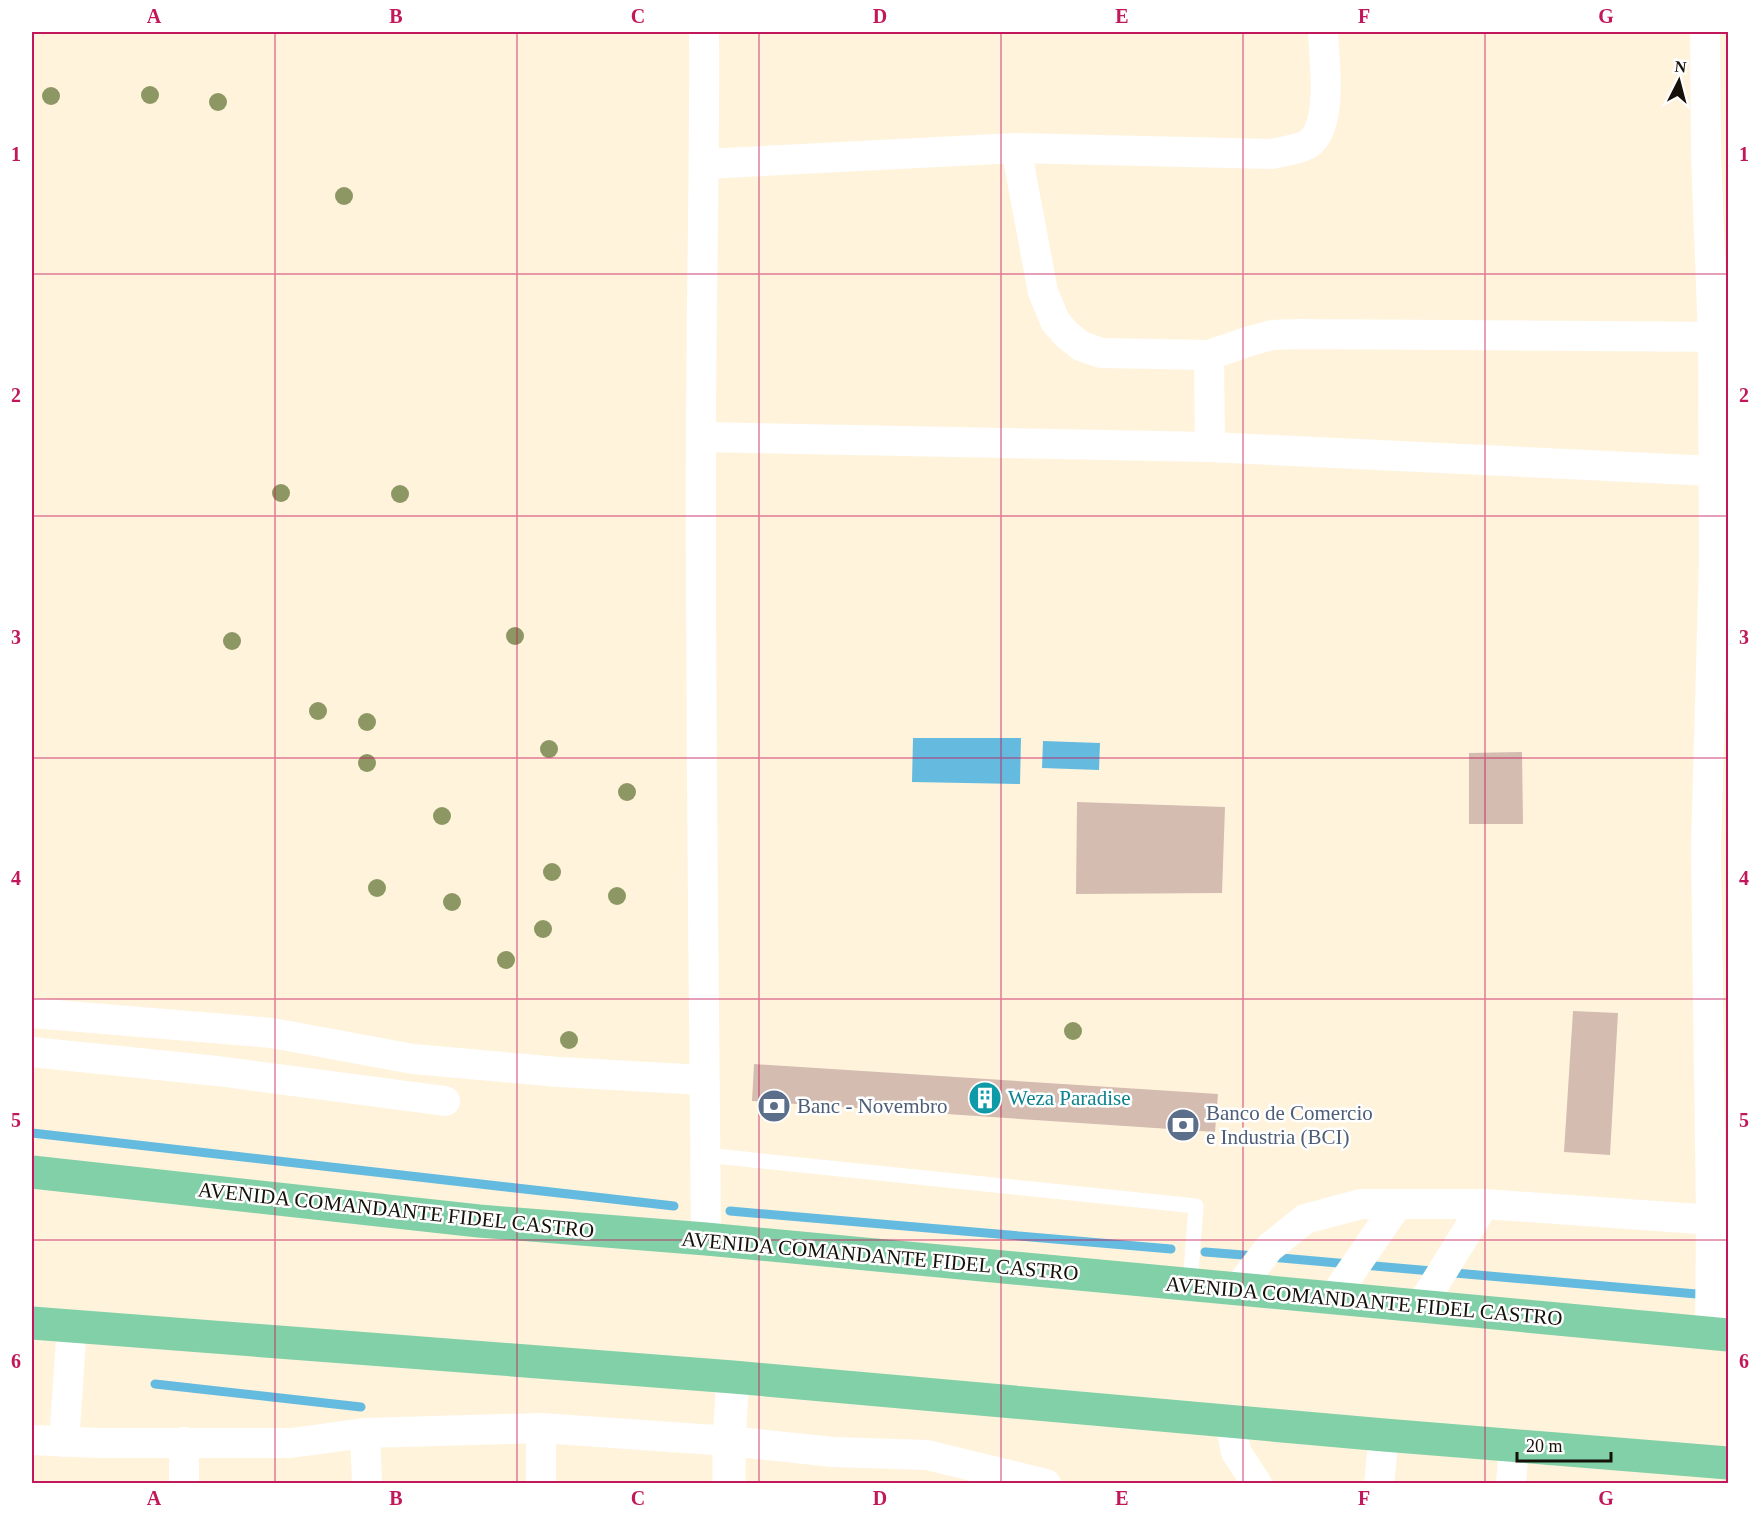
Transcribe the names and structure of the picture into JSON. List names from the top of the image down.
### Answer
{
  "streets": {
    "highway": ["AVENIDA COMANDANTE FIDEL CASTRO"]
  },
  "places": {
    "building": ["Weza Paradise"],
    "bank": ["Banc - Novembro", "Banco de Comercio e Industria (BCI)"]
  },
  "scale_bar": "20 m",
  "north": "top",
  "grid": {
    "columns": [
      "A",
      "B",
      "C",
      "D",
      "E",
      "F",
      "G"
    ],
    "rows": [
      "1",
      "2",
      "3",
      "4",
      "5",
      "6"
    ]
  }
}
